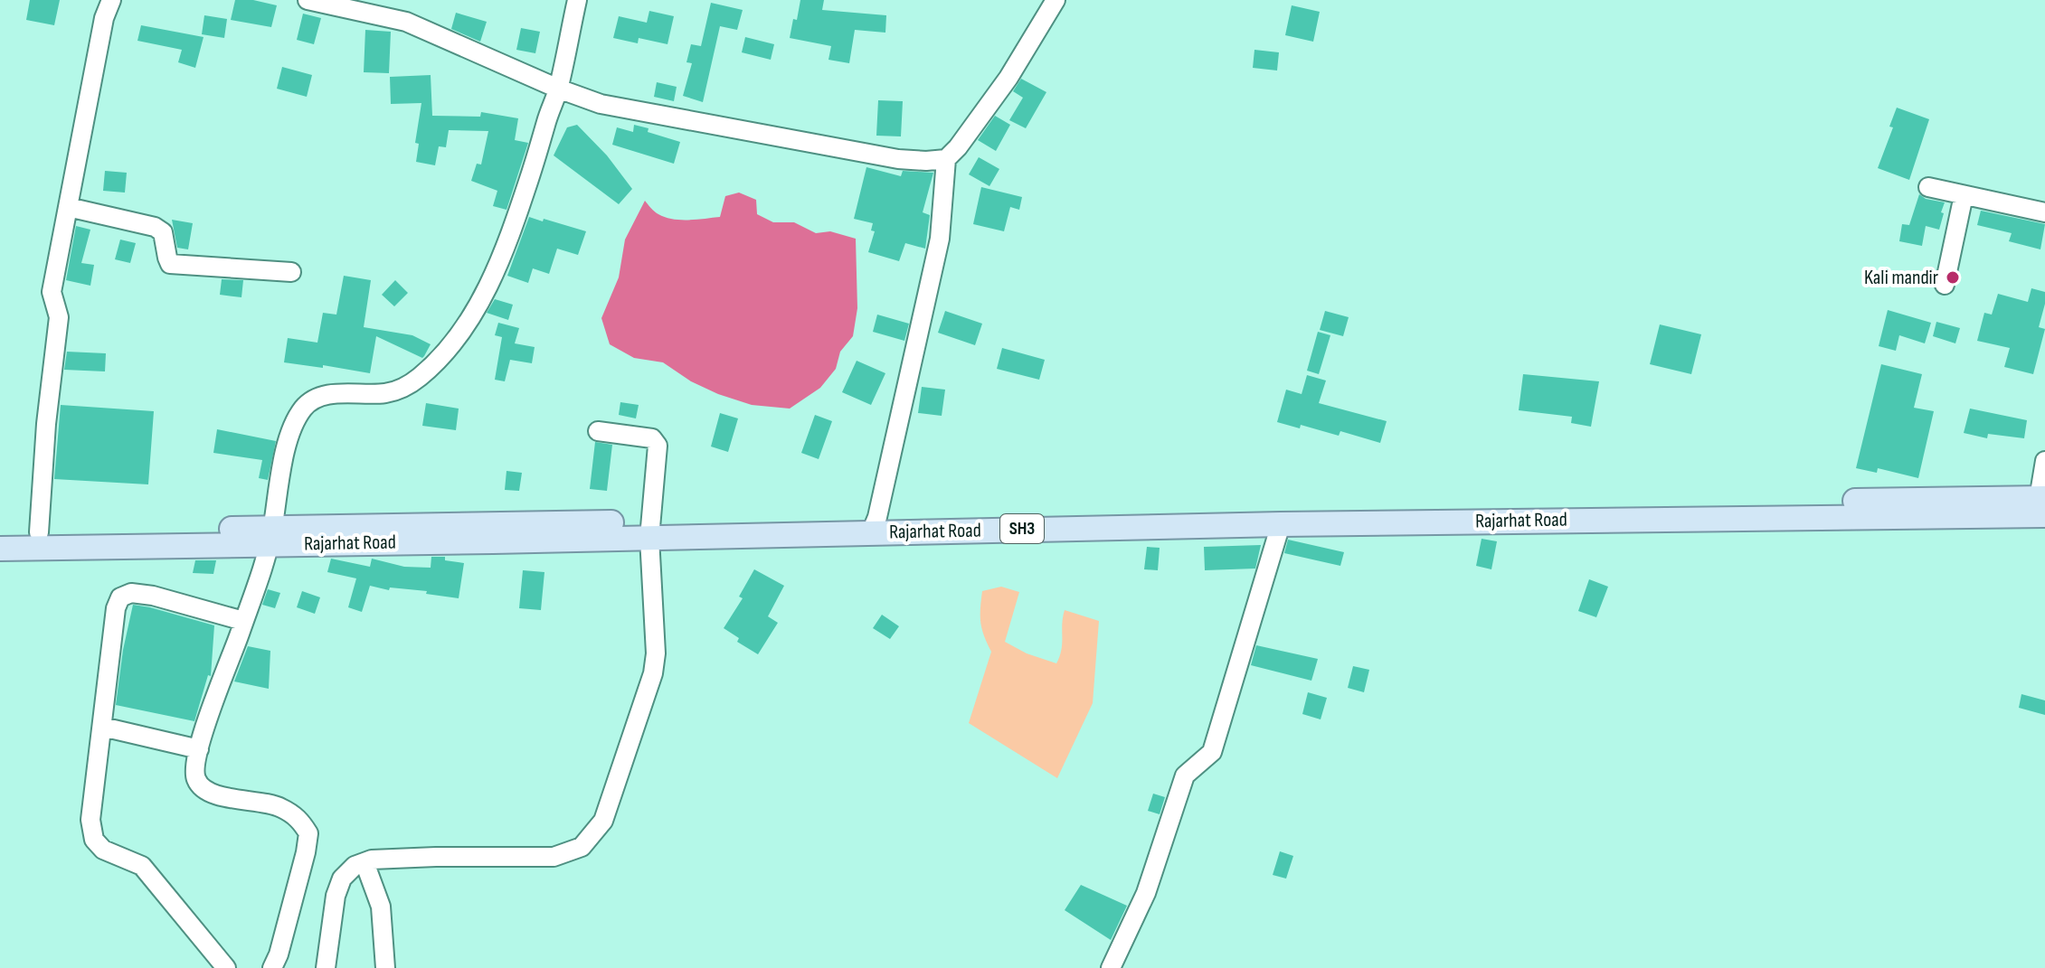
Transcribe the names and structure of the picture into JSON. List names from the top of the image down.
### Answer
{
  "streets": {
    "main road": ["Rajarhat Road", "SH3"]
  },
  "places": ["Kali mandir"]
}
